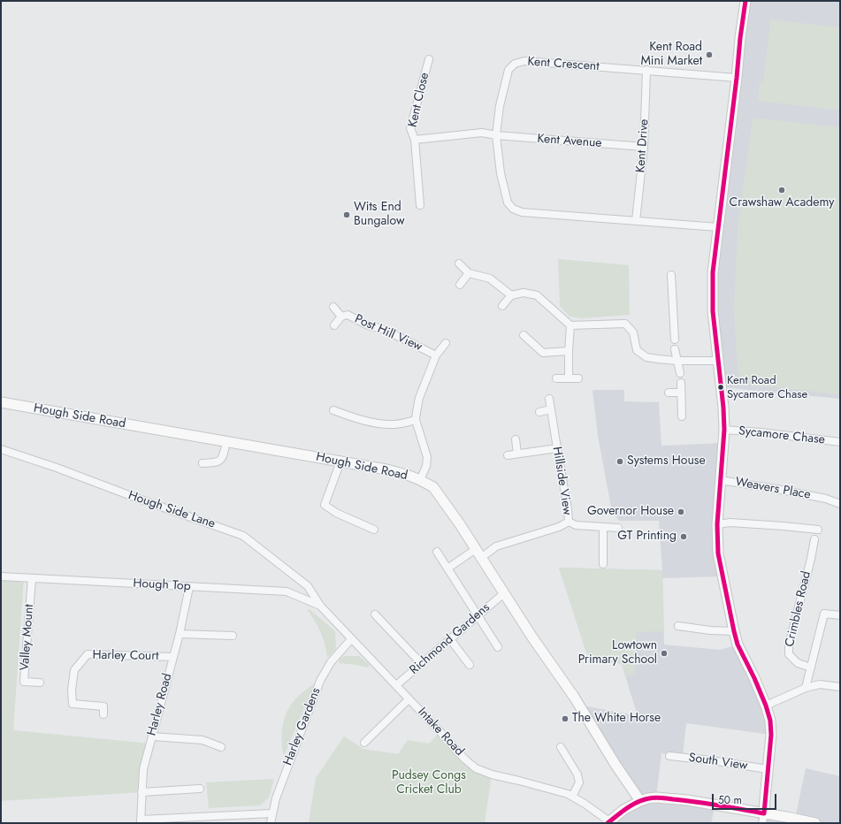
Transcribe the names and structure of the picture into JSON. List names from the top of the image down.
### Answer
{
  "streets": {
    "main road": ["Hough Side Road"],
    "street": [
      "Kent Crescent",
      "Kent Close",
      "Kent Avenue",
      "Kent Drive",
      "Post Hill View",
      "Sycamore Chase",
      "Hillside View",
      "Weavers Place",
      "Hough Side Lane",
      "Hough Top",
      "Crimbles Road",
      "Valley Mount",
      "Richmond Gardens",
      "Harley Court",
      "Harley Road",
      "Harley Gardens",
      "Intake Road",
      "South View"
    ]
  },
  "crossings": [
    ["Kent Crescent", "Kent Close"],
    ["Kent Crescent", "Kent Avenue"],
    ["Kent Crescent", "Kent Drive"],
    ["Kent Close", "Kent Avenue"],
    ["Kent Avenue", "Kent Drive"],
    ["Post Hill View", "Hough Side Road"],
    ["Hough Side Road", "Hillside View"],
    ["Hough Side Road", "Richmond Gardens"],
    ["Hough Side Lane", "Hough Top"],
    ["Hough Side Lane", "Intake Road"],
    ["Hough Top", "Valley Mount"],
    ["Hough Top", "Harley Road"],
    ["Hough Top", "Intake Road"],
    ["Richmond Gardens", "Intake Road"],
    ["Harley Court", "Harley Road"],
    ["Harley Gardens", "Intake Road"]
  ],
  "parks": ["Pudsey Congs Cricket Club"],
  "places": [
    "Kent Road Mini Market",
    "Crawshaw Academy",
    "Wits End Bungalow",
    "Kent Road Sycamore Chase",
    "Systems House",
    "Governor House",
    "GT Printing",
    "Lowtown Primary School",
    "The White Horse"
  ],
  "scale_bar": "50 m"
}
